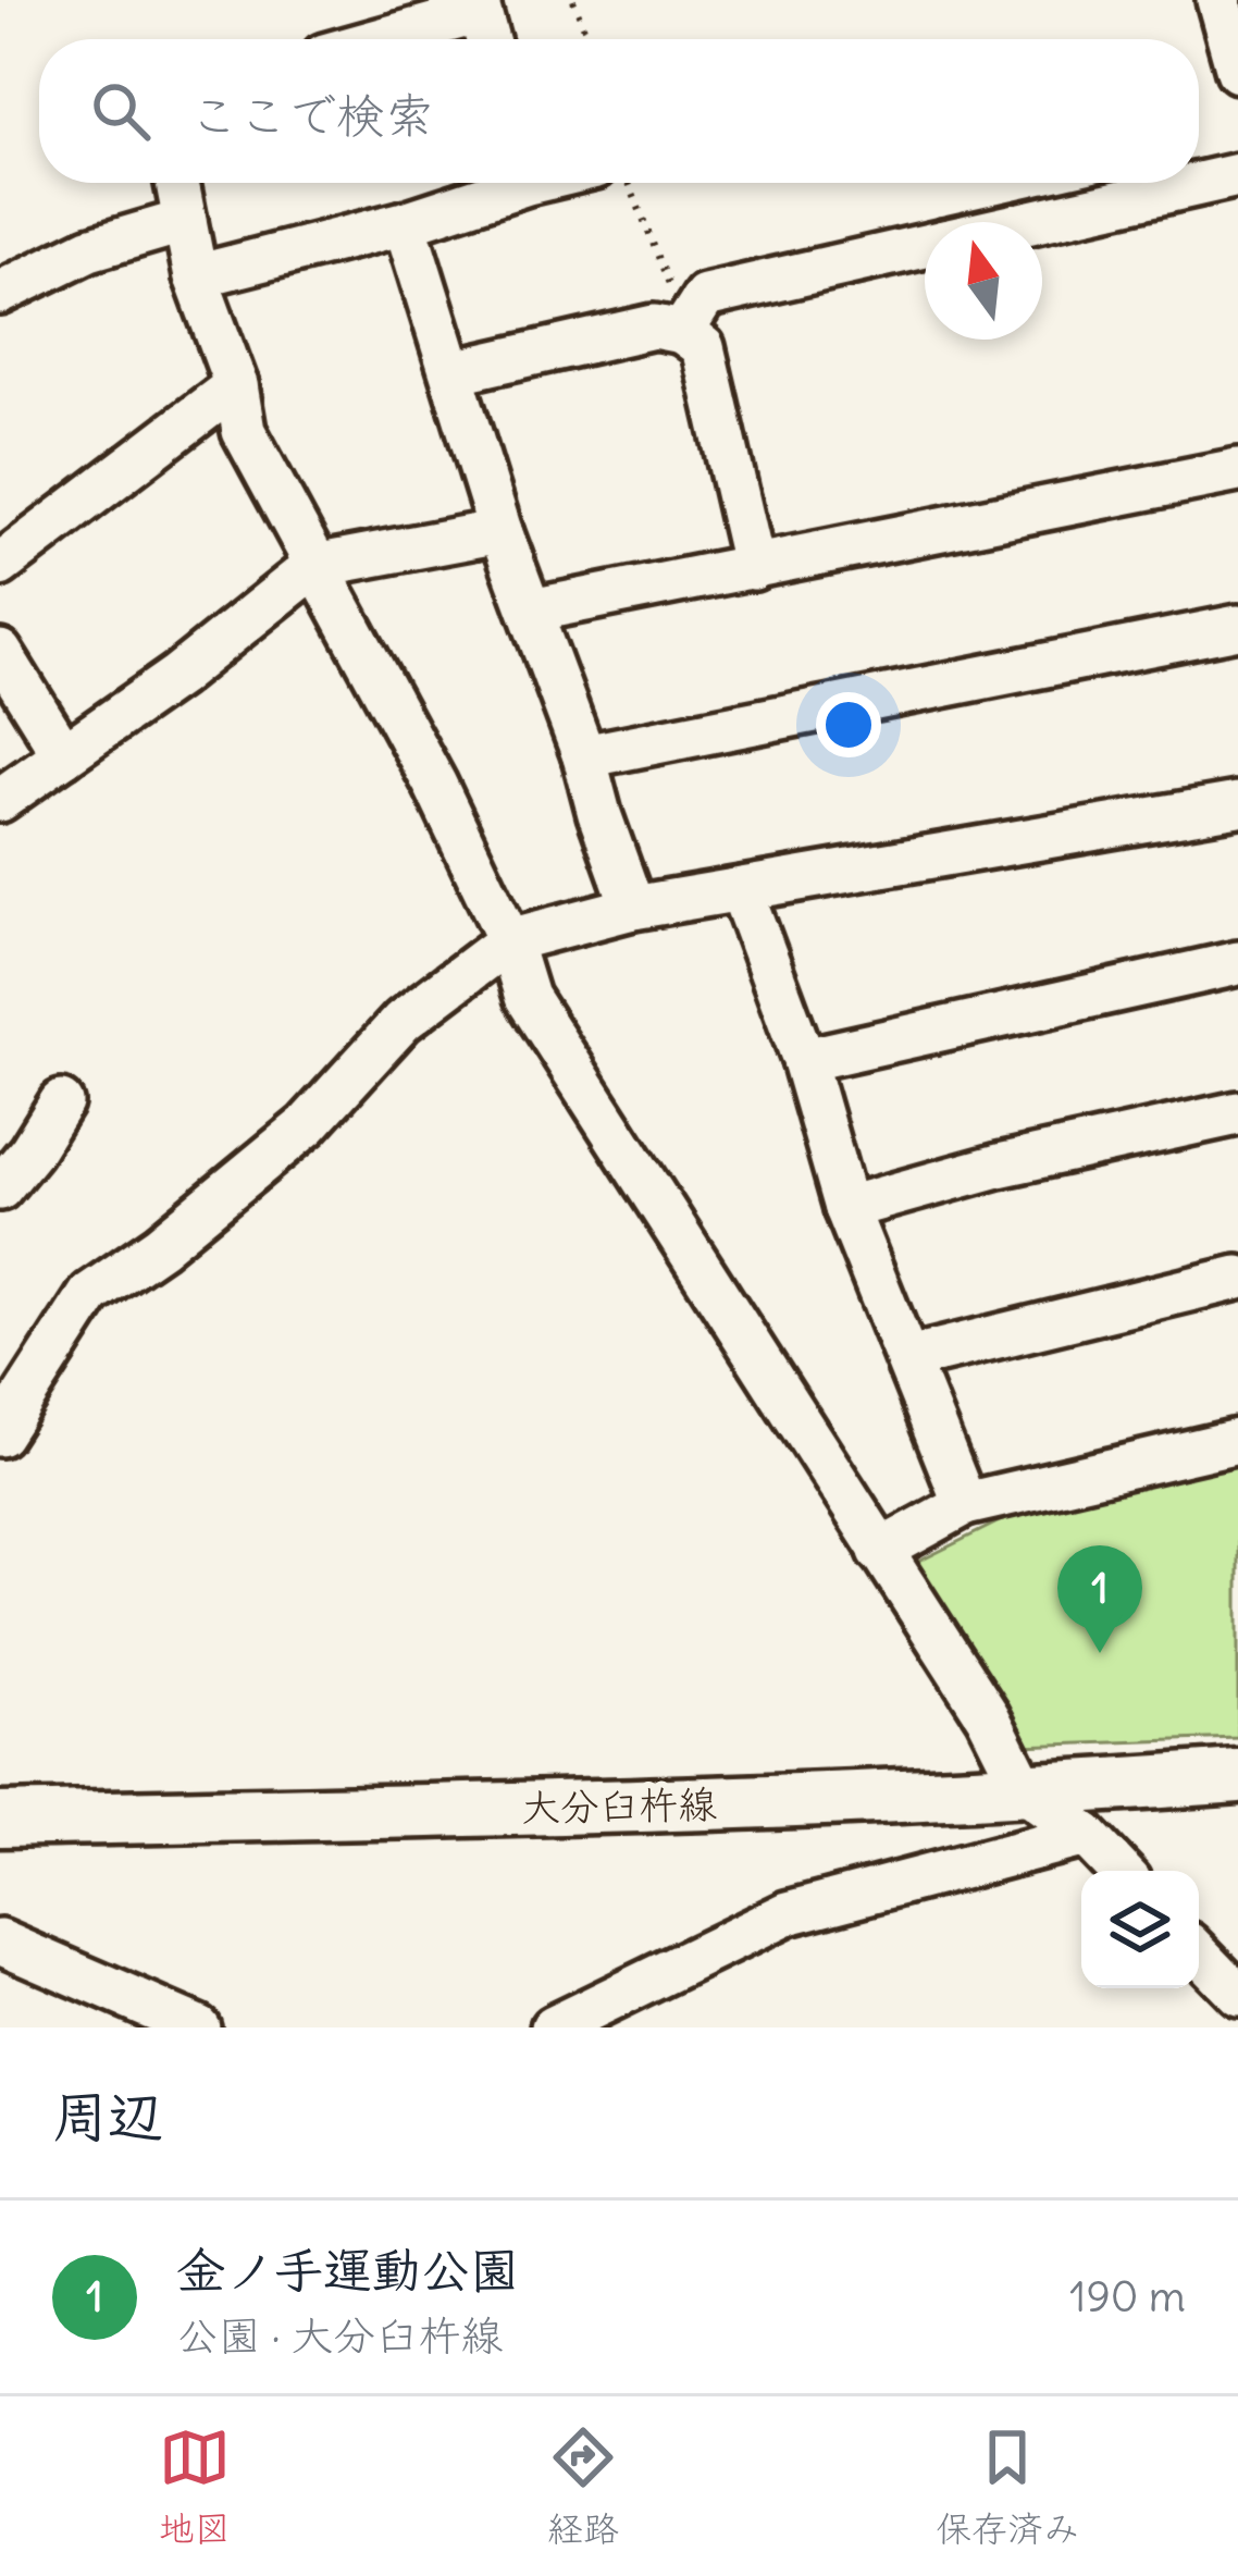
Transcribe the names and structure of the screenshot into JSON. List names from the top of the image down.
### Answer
{
  "streets": {
    "main road": ["大分臼杵線"]
  },
  "north": "top",
  "page": {
    "search": "ここで検索",
    "pins": "1",
    "heading": "周辺",
    "list": [
      {
        "mark": "1",
        "name": "金ノ手運動公園",
        "note": "公園 · 大分臼杵線",
        "value": "190 m"
      }
    ],
    "nav": ["地図", "経路", "保存済み"]
  }
}
